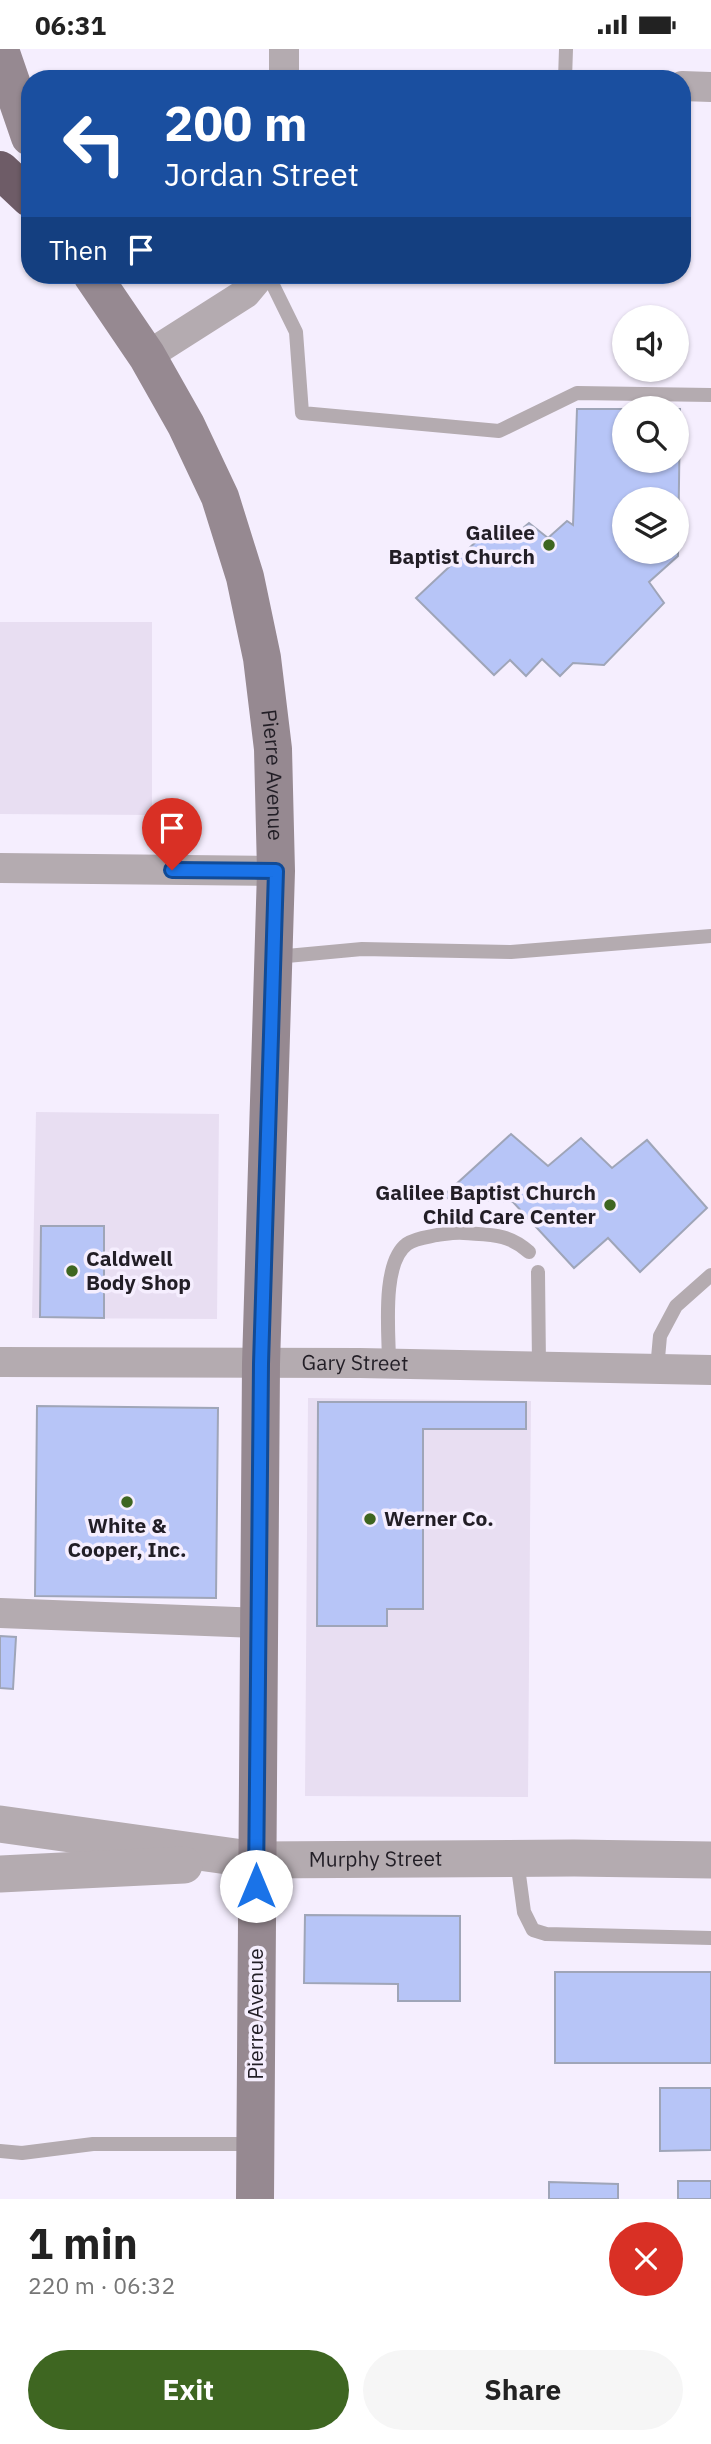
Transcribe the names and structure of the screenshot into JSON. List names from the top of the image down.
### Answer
{
  "streets": {
    "main road": ["Pierre Avenue"],
    "street": ["Gary Street", "Murphy Street"]
  },
  "crossings": [
    ["Pierre Avenue", "Gary Street"],
    ["Pierre Avenue", "Murphy Street"]
  ],
  "places": [
    "Galilee Baptist Church",
    "Galilee Baptist Church Child Care Center",
    "Caldwell Body Shop",
    "White & Cooper, Inc.",
    "Werner Co."
  ],
  "page": {
    "status": "06:31",
    "turn": ["200 m", "Jordan Street"],
    "then": "Then",
    "heading": ["1 min", "220 m · 06:32"],
    "buttons": ["Exit", "Share"]
  }
}
